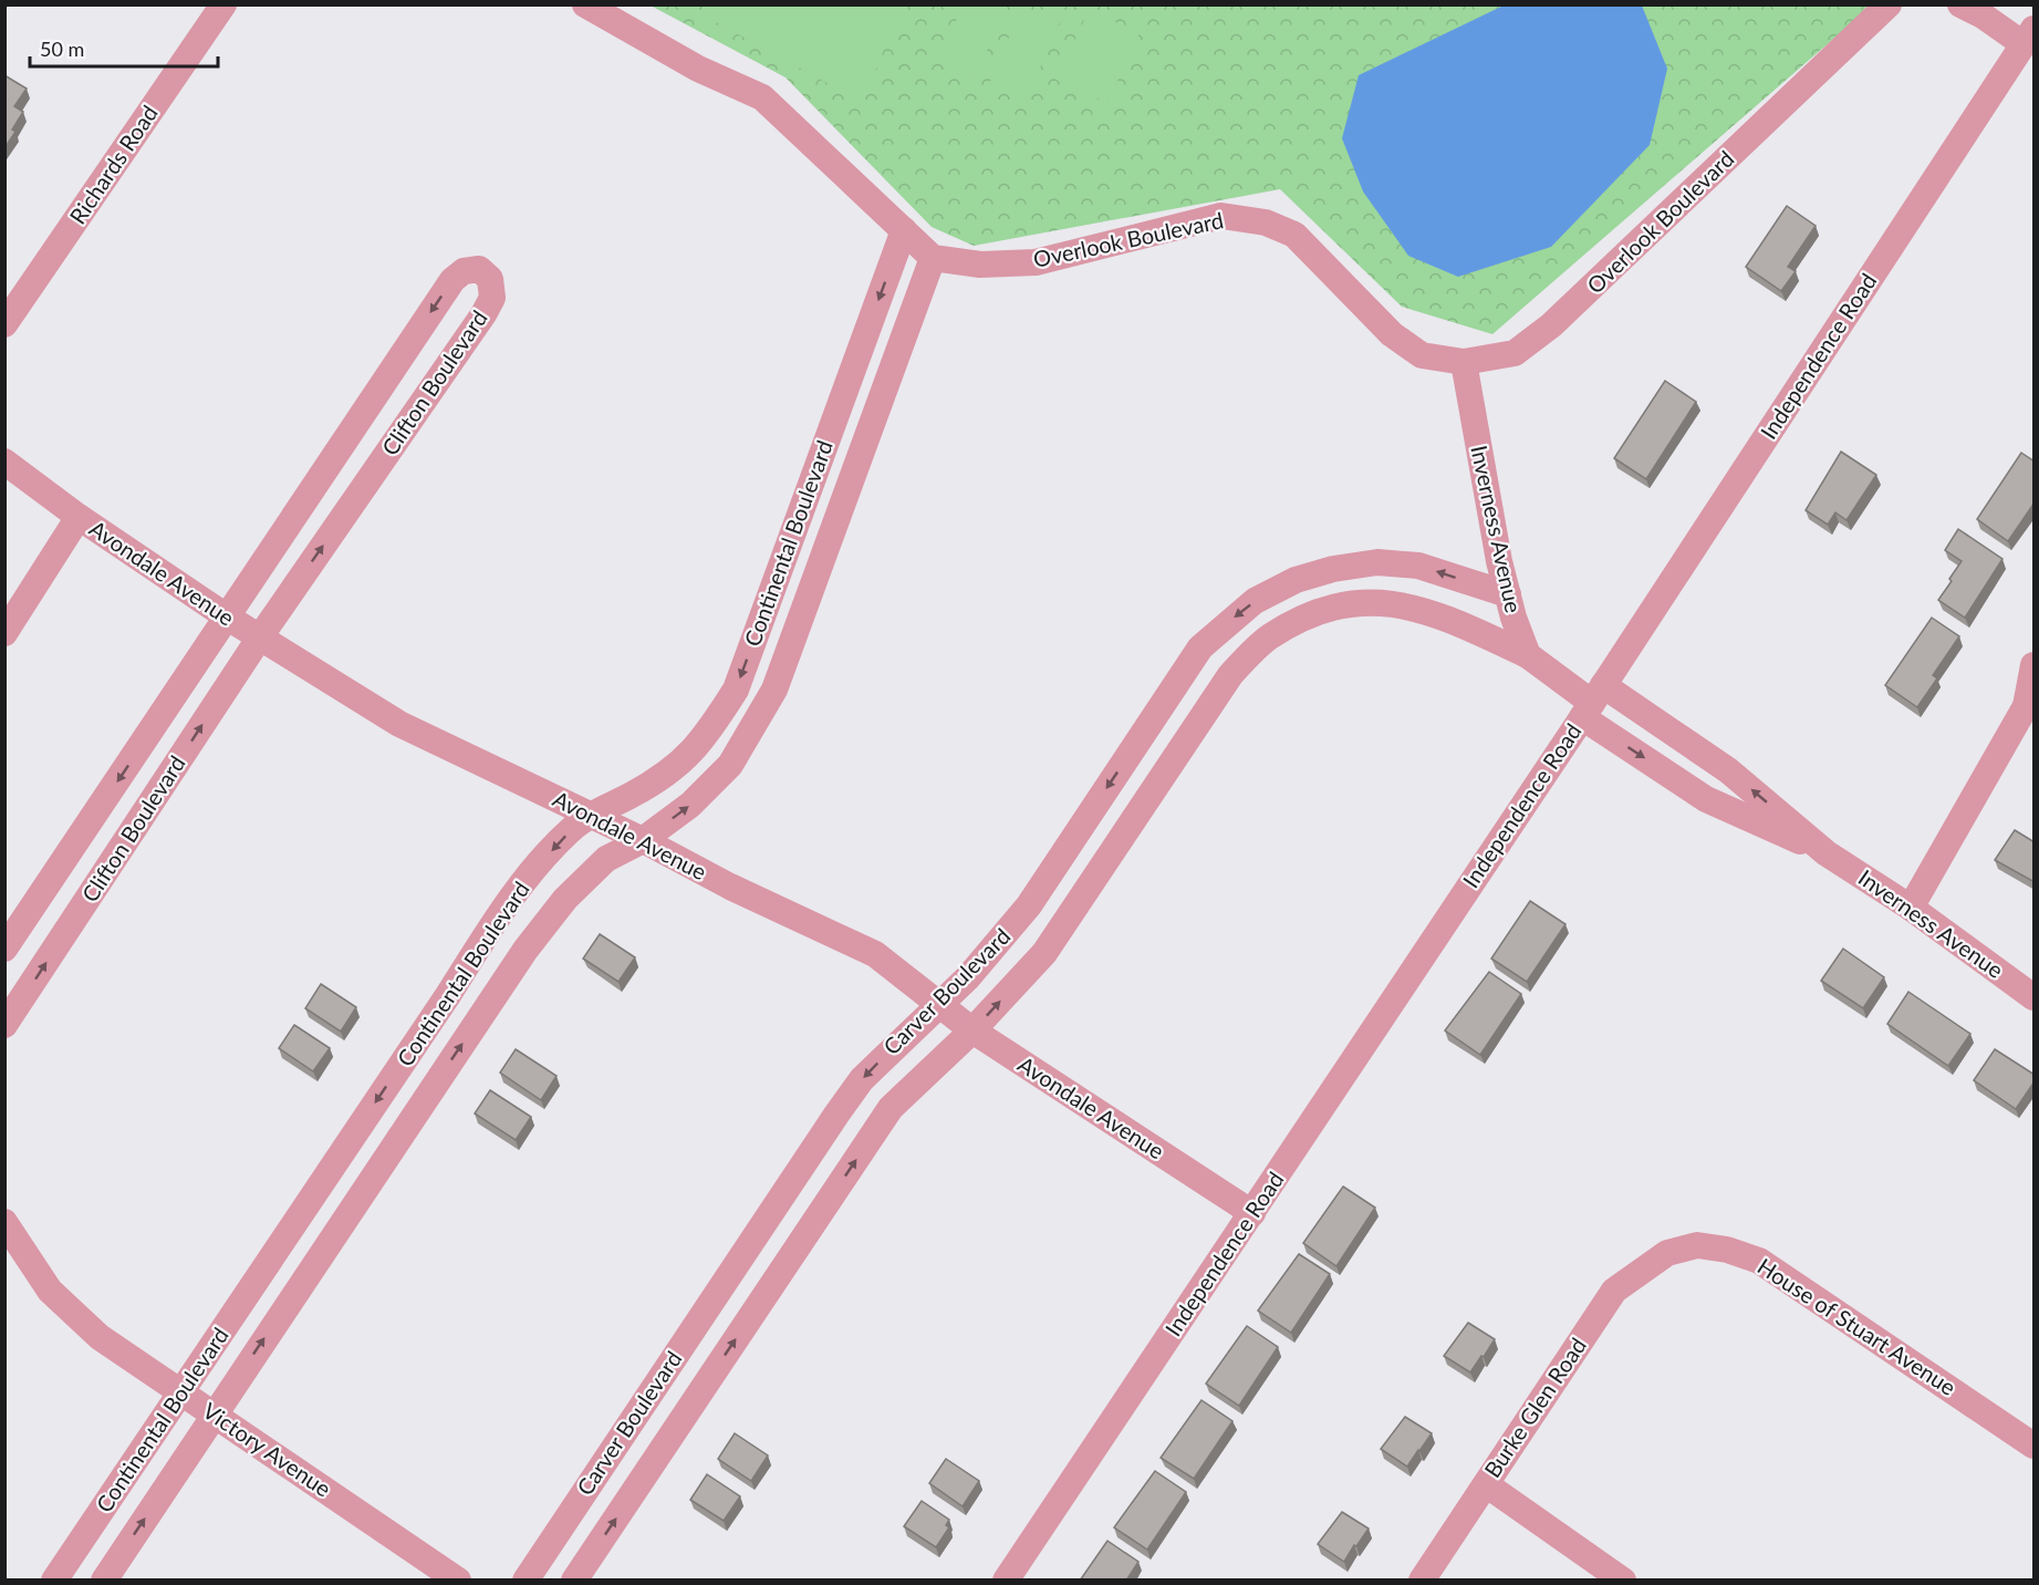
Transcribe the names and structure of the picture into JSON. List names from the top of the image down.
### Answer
{
  "streets": {
    "street": [
      "Richards Road",
      "Overlook Boulevard",
      "Independence Road",
      "Clifton Boulevard",
      "Inverness Avenue",
      "Continental Boulevard",
      "Avondale Avenue",
      "Carver Boulevard",
      "House of Stuart Avenue",
      "Burke Glen Road",
      "Victory Avenue"
    ]
  },
  "crossings": [
    ["Overlook Boulevard", "Inverness Avenue"],
    ["Overlook Boulevard", "Continental Boulevard"],
    ["Independence Road", "Inverness Avenue"],
    ["Independence Road", "Avondale Avenue"],
    ["Clifton Boulevard", "Avondale Avenue"],
    ["Inverness Avenue", "Carver Boulevard"],
    ["Continental Boulevard", "Avondale Avenue"],
    ["Continental Boulevard", "Victory Avenue"],
    ["Avondale Avenue", "Carver Boulevard"],
    ["House of Stuart Avenue", "Burke Glen Road"]
  ],
  "scale_bar": "50 m"
}
